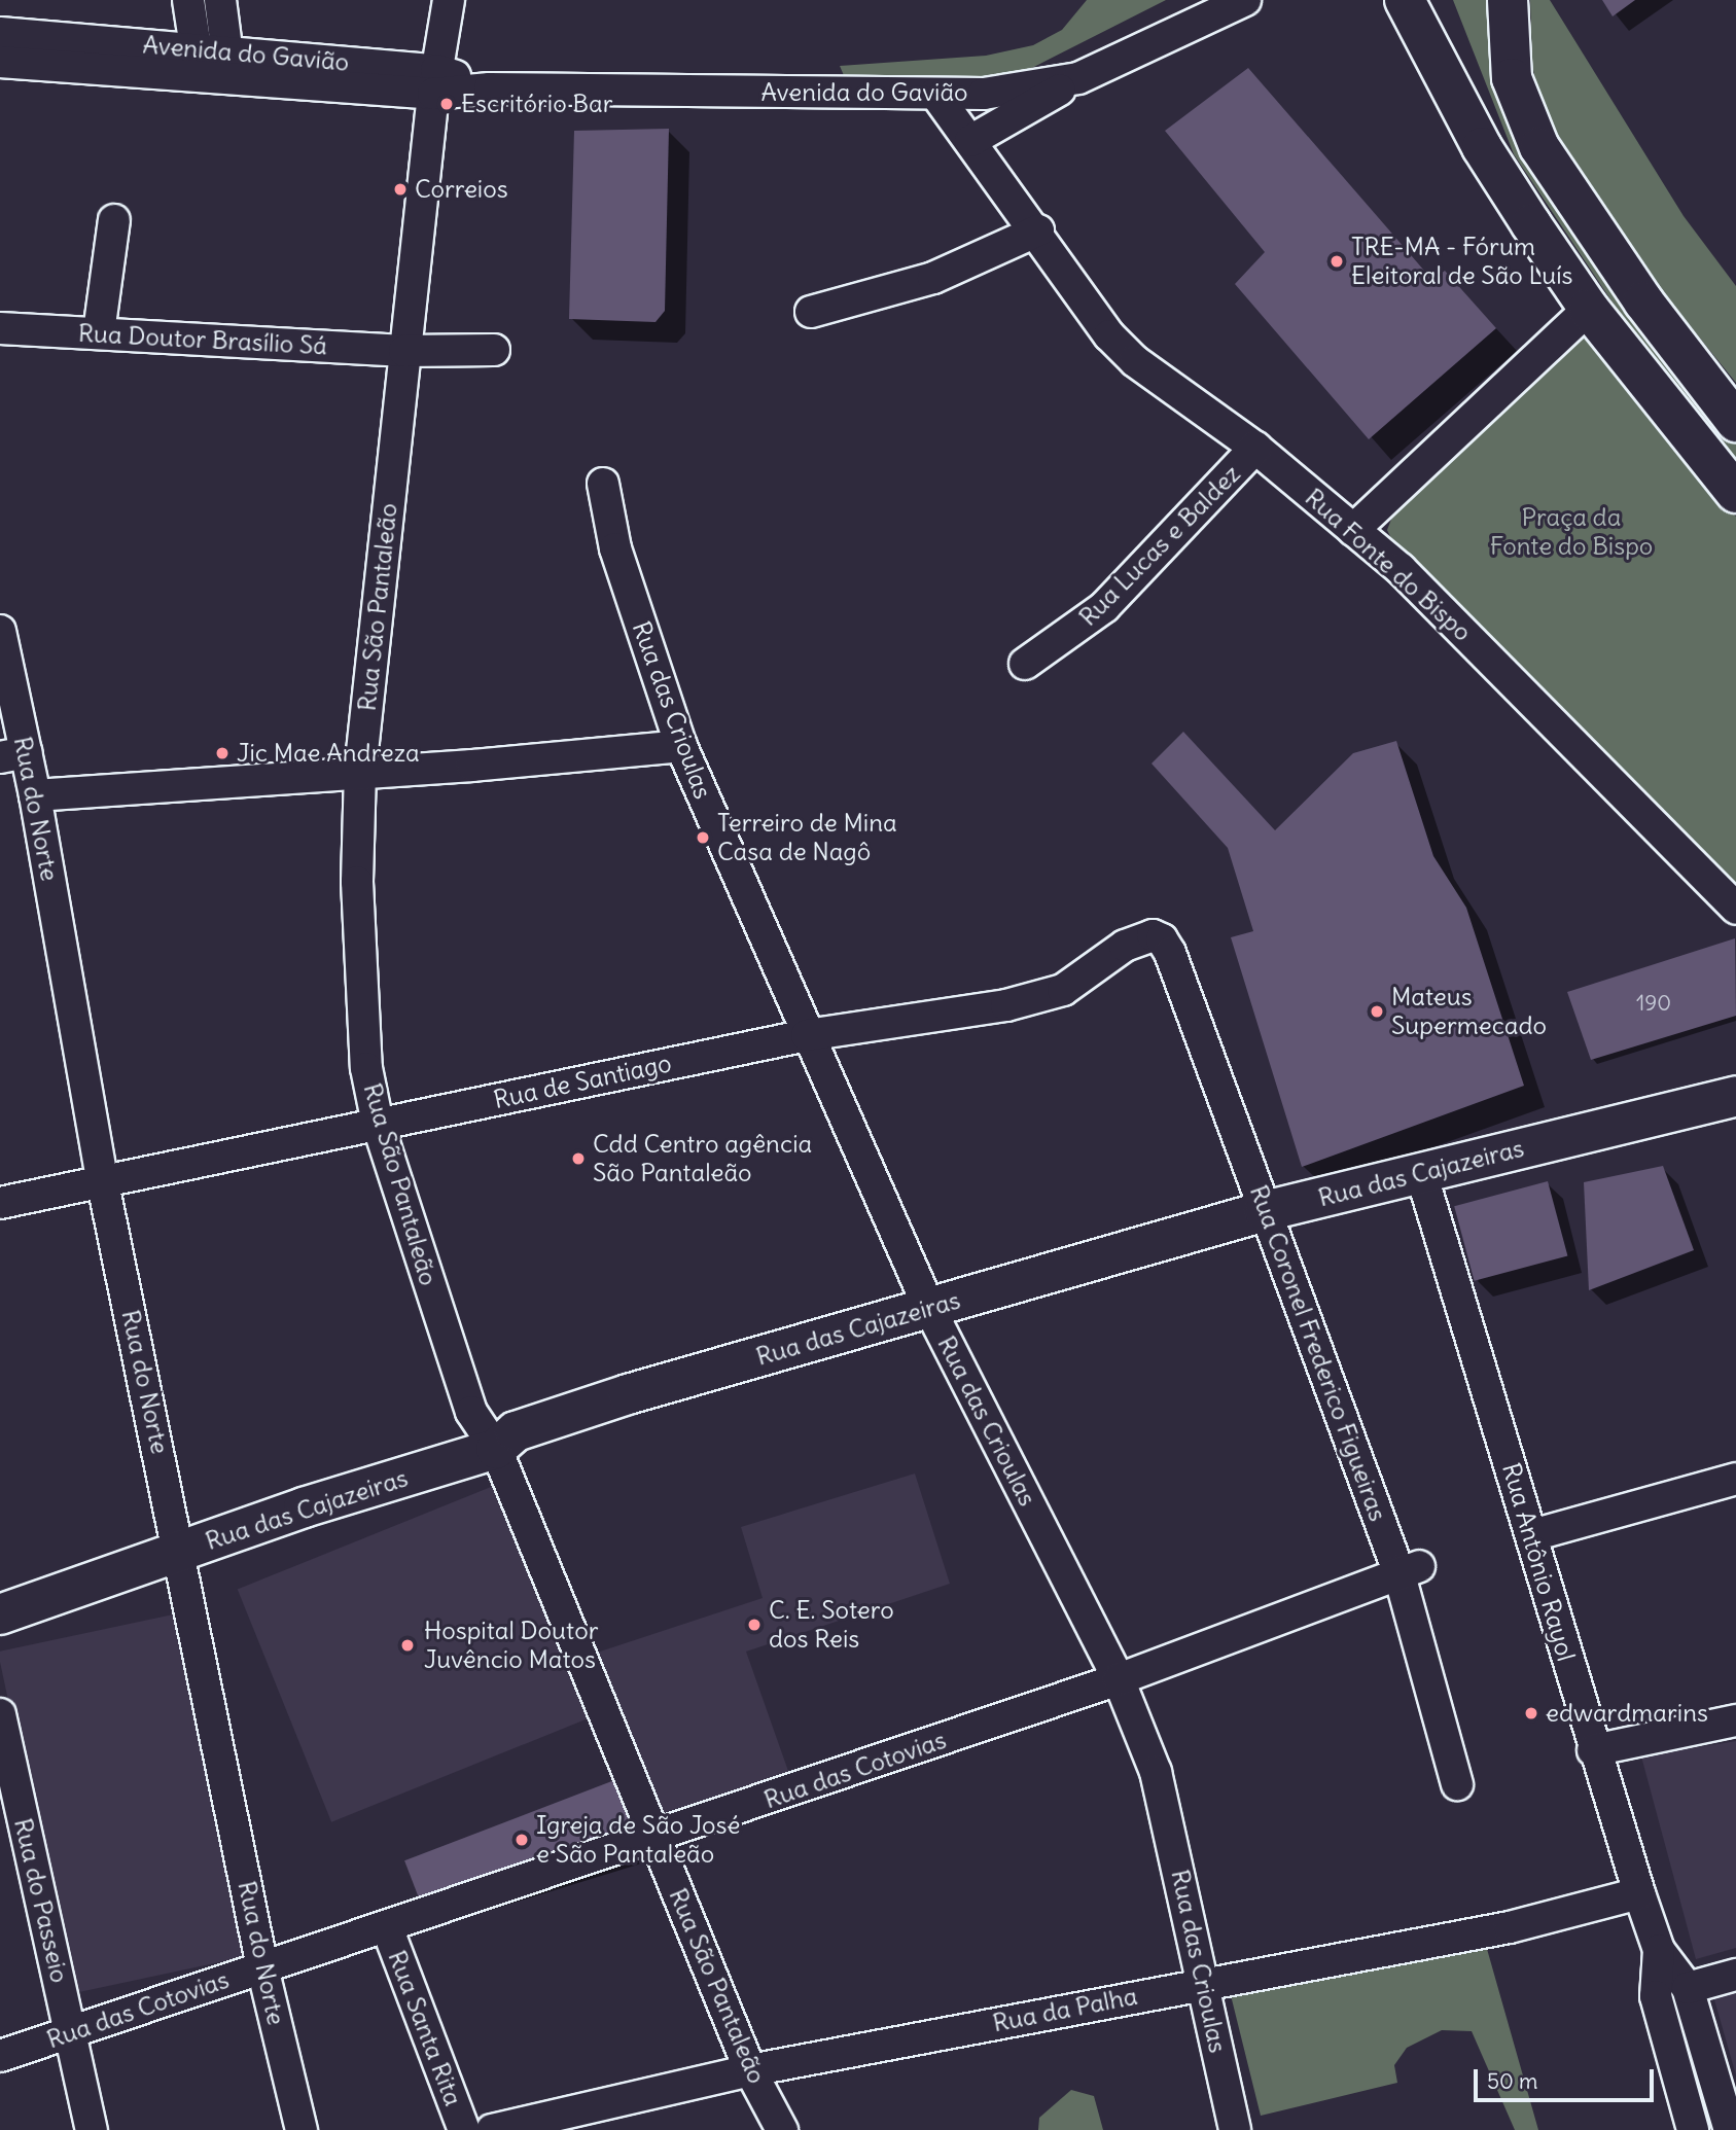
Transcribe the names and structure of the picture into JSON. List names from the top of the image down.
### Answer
{
  "streets": {
    "main road": ["Rua das Cajazeiras"],
    "street": [
      "Avenida do Gavião",
      "Rua Doutor Brasílio Sá",
      "Rua Lucas e Baldez",
      "Rua Fonte do Bispo",
      "Rua São Pantaleão",
      "Rua das Crioulas",
      "Rua do Norte",
      "Rua de Santiago",
      "Rua Coronel Frederico Figueiras",
      "Rua Antônio Rayol",
      "Rua das Cotovias",
      "Rua do Passeio",
      "Rua da Palha",
      "Rua Santa Rita"
    ]
  },
  "crossings": [
    ["Avenida do Gavião", "Rua Fonte do Bispo"],
    ["Avenida do Gavião", "Rua São Pantaleão"],
    ["Rua Doutor Brasílio Sá", "Rua São Pantaleão"],
    ["Rua Lucas e Baldez", "Rua Fonte do Bispo"],
    ["Rua São Pantaleão", "Rua de Santiago"],
    ["Rua São Pantaleão", "Rua das Cajazeiras"],
    ["Rua São Pantaleão", "Rua das Cotovias"],
    ["Rua São Pantaleão", "Rua da Palha"],
    ["Rua das Crioulas", "Rua de Santiago"],
    ["Rua das Crioulas", "Rua das Cajazeiras"],
    ["Rua das Crioulas", "Rua das Cotovias"],
    ["Rua das Crioulas", "Rua da Palha"],
    ["Rua do Norte", "Rua de Santiago"],
    ["Rua do Norte", "Rua das Cajazeiras"],
    ["Rua do Norte", "Rua das Cotovias"],
    ["Rua de Santiago", "Rua Coronel Frederico Figueiras"],
    ["Rua das Cajazeiras", "Rua Coronel Frederico Figueiras"],
    ["Rua das Cajazeiras", "Rua Antônio Rayol"],
    ["Rua Coronel Frederico Figueiras", "Rua das Cotovias"],
    ["Rua Antônio Rayol", "Rua da Palha"],
    ["Rua das Cotovias", "Rua do Passeio"],
    ["Rua das Cotovias", "Rua Santa Rita"]
  ],
  "parks": ["Praça da Fonte do Bispo"],
  "places": [
    "Escritório Bar",
    "Correios",
    "TRE-MA - Fórum Eleitoral de São Luís",
    "Jic Mae Andreza",
    "Terreiro de Mina Casa de Nagô",
    "Mateus Supermecado",
    "Cdd Centro agência São Pantaleão",
    "C. E. Sotero dos Reis",
    "Hospital Doutor Juvêncio Matos",
    "edwardmarins",
    "Igreja de São José e São Pantaleão"
  ],
  "house_numbers": ["190"],
  "scale_bar": "50 m"
}
